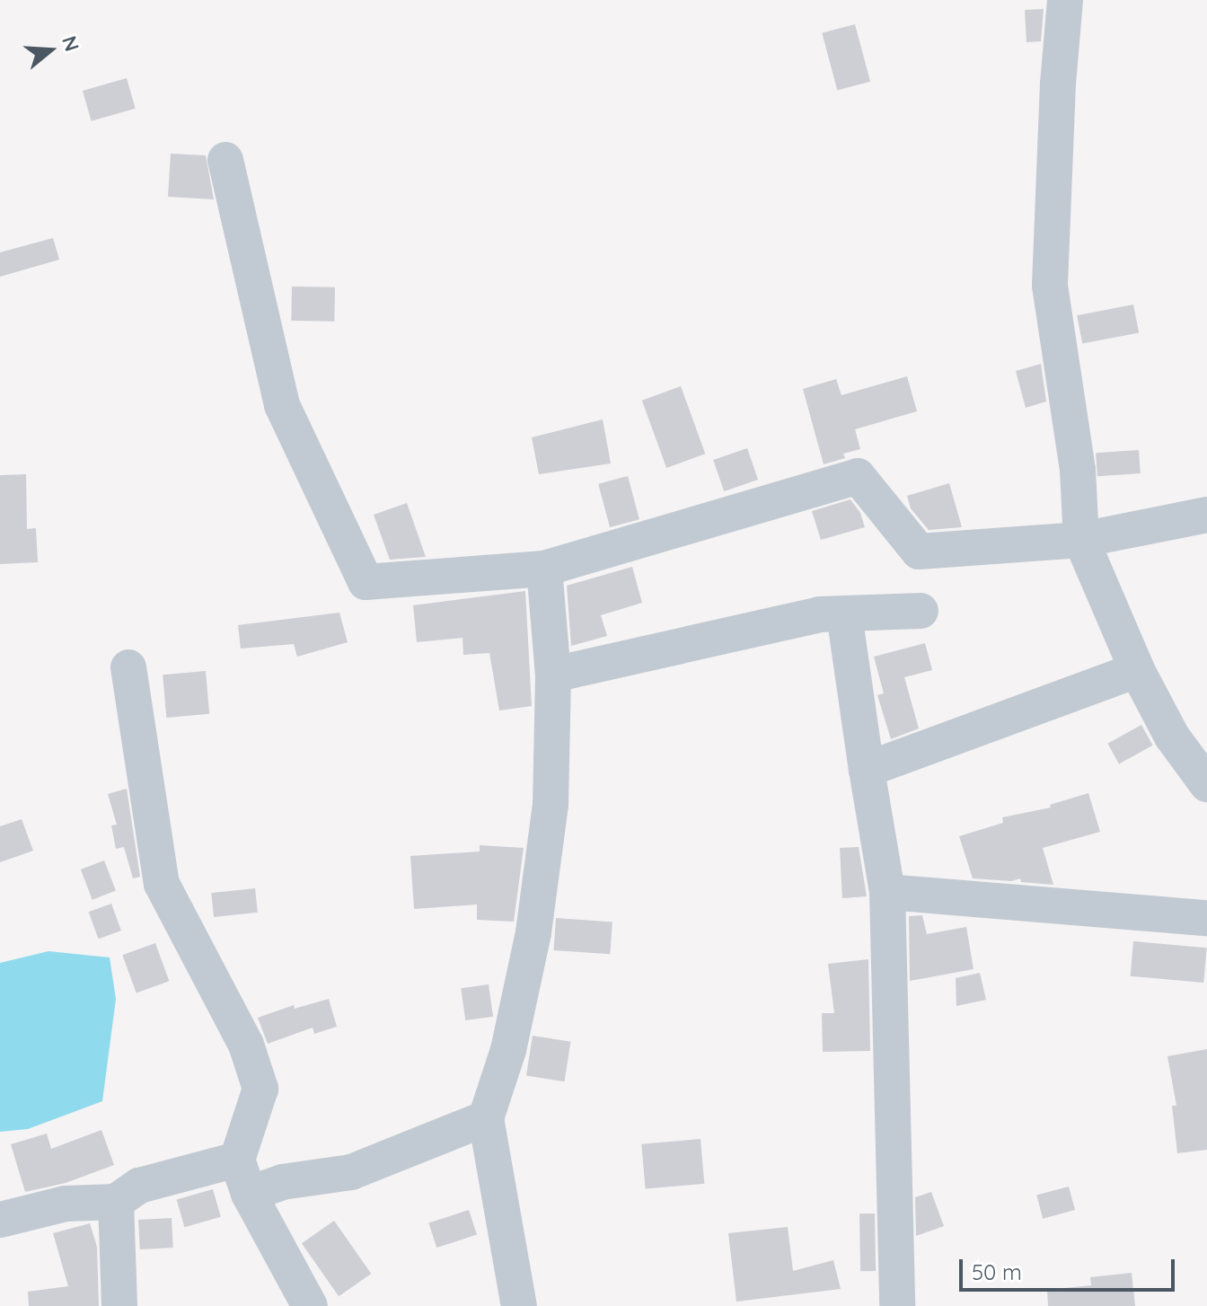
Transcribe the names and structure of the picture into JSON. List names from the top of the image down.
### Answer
{
  "scale_bar": "50 m",
  "north": "right"
}
